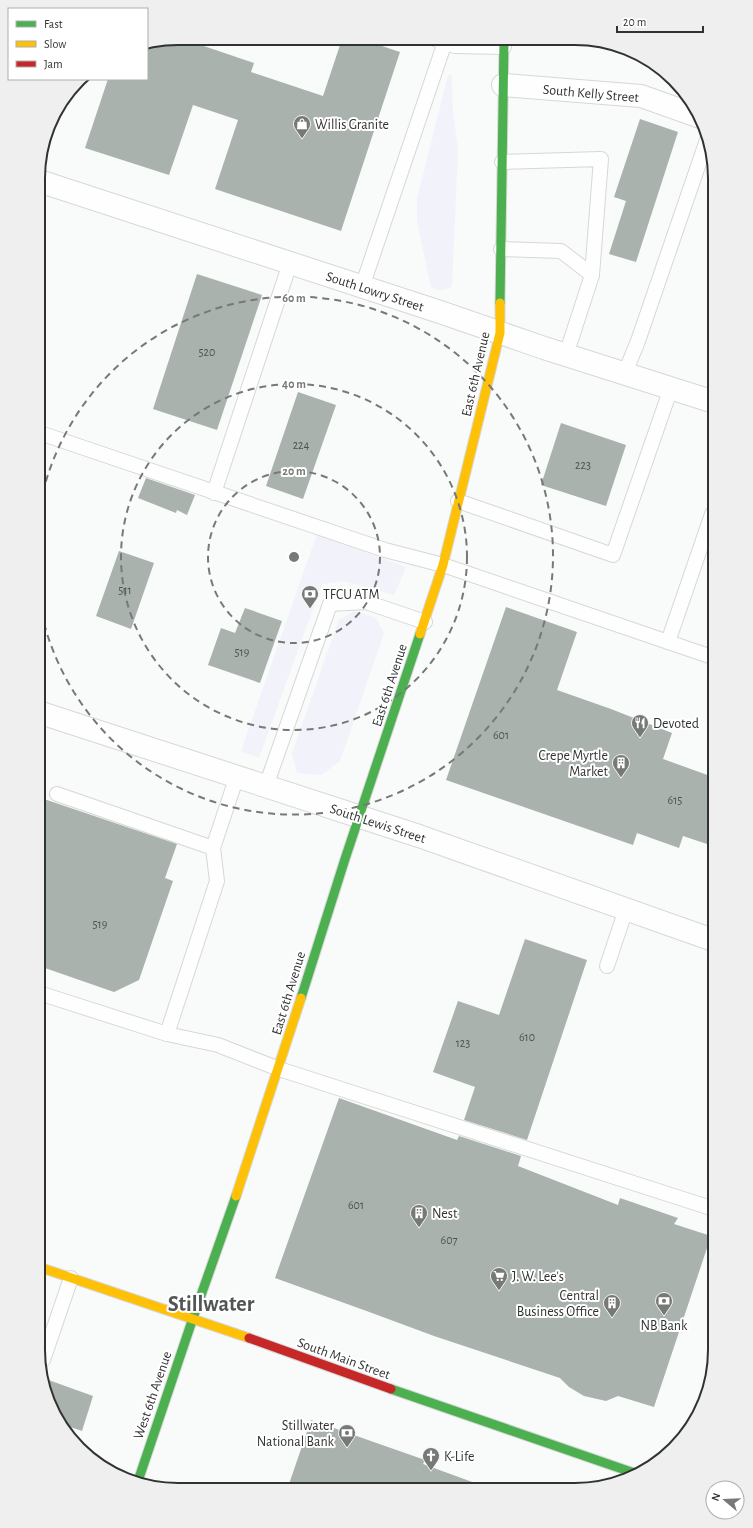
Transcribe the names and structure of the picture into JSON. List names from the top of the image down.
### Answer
{
  "streets": {
    "main road": ["East 6th Avenue", "South Main Street", "West 6th Avenue"],
    "street": ["South Kelly Street", "South Lowry Street", "South Lewis Street"]
  },
  "crossings": [
    ["South Kelly Street", "East 6th Avenue"],
    ["South Lowry Street", "East 6th Avenue"],
    ["East 6th Avenue", "South Lewis Street"],
    ["East 6th Avenue", "South Main Street"],
    ["East 6th Avenue", "West 6th Avenue"],
    ["South Main Street", "West 6th Avenue"]
  ],
  "districts": ["Stillwater"],
  "places": {
    "shop": ["Willis Granite"],
    "bank": ["TFCU ATM", "NB Bank", "Stillwater National Bank"],
    "restaurant": ["Devoted"],
    "building": ["Crepe Myrtle Market", "Nest", "Central Business Office"],
    "supermarket": ["J. W. Lee's"],
    "church": ["K-Life"]
  },
  "house_numbers": [
    "520",
    "224",
    "223",
    "511",
    "519",
    "601",
    "615",
    "519",
    "610",
    "123",
    "601",
    "607"
  ],
  "legend": ["Fast", "Slow", "Jam"],
  "scale_bar": "20 m",
  "north": "left",
  "rings": ["60 m", "40 m", "20 m"]
}
